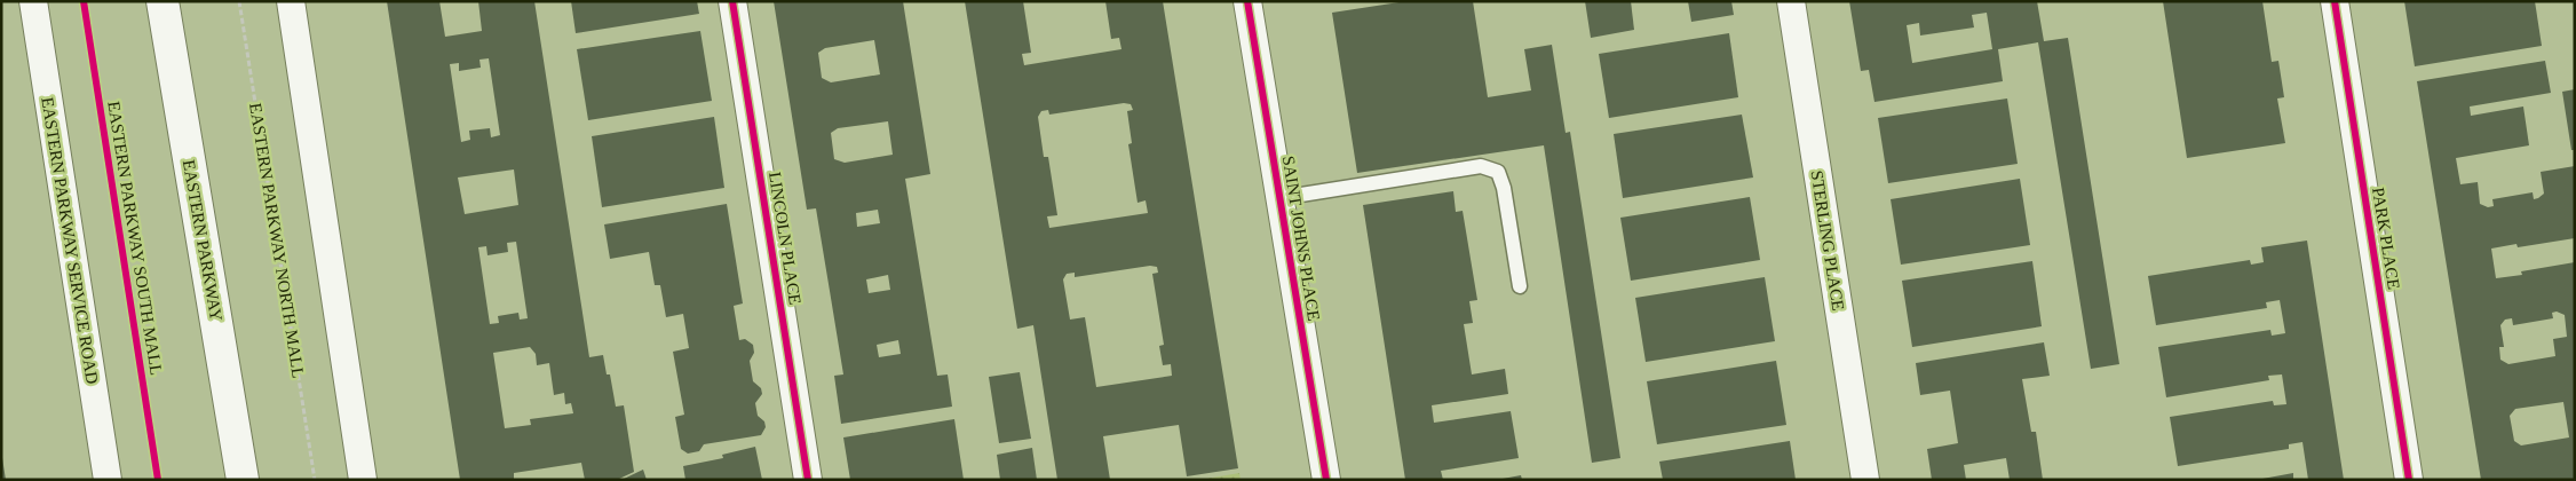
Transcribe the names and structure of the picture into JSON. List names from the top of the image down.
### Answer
{
  "streets": {
    "main road": ["EASTERN PARKWAY"],
    "street": [
      "LINCOLN PLACE",
      "SAINT JOHNS PLACE",
      "PARK PLACE",
      "EASTERN PARKWAY SERVICE ROAD",
      "STERLING PLACE"
    ],
    "path": ["EASTERN PARKWAY NORTH MALL"],
    "cycle path": ["EASTERN PARKWAY SOUTH MALL"]
  }
}
